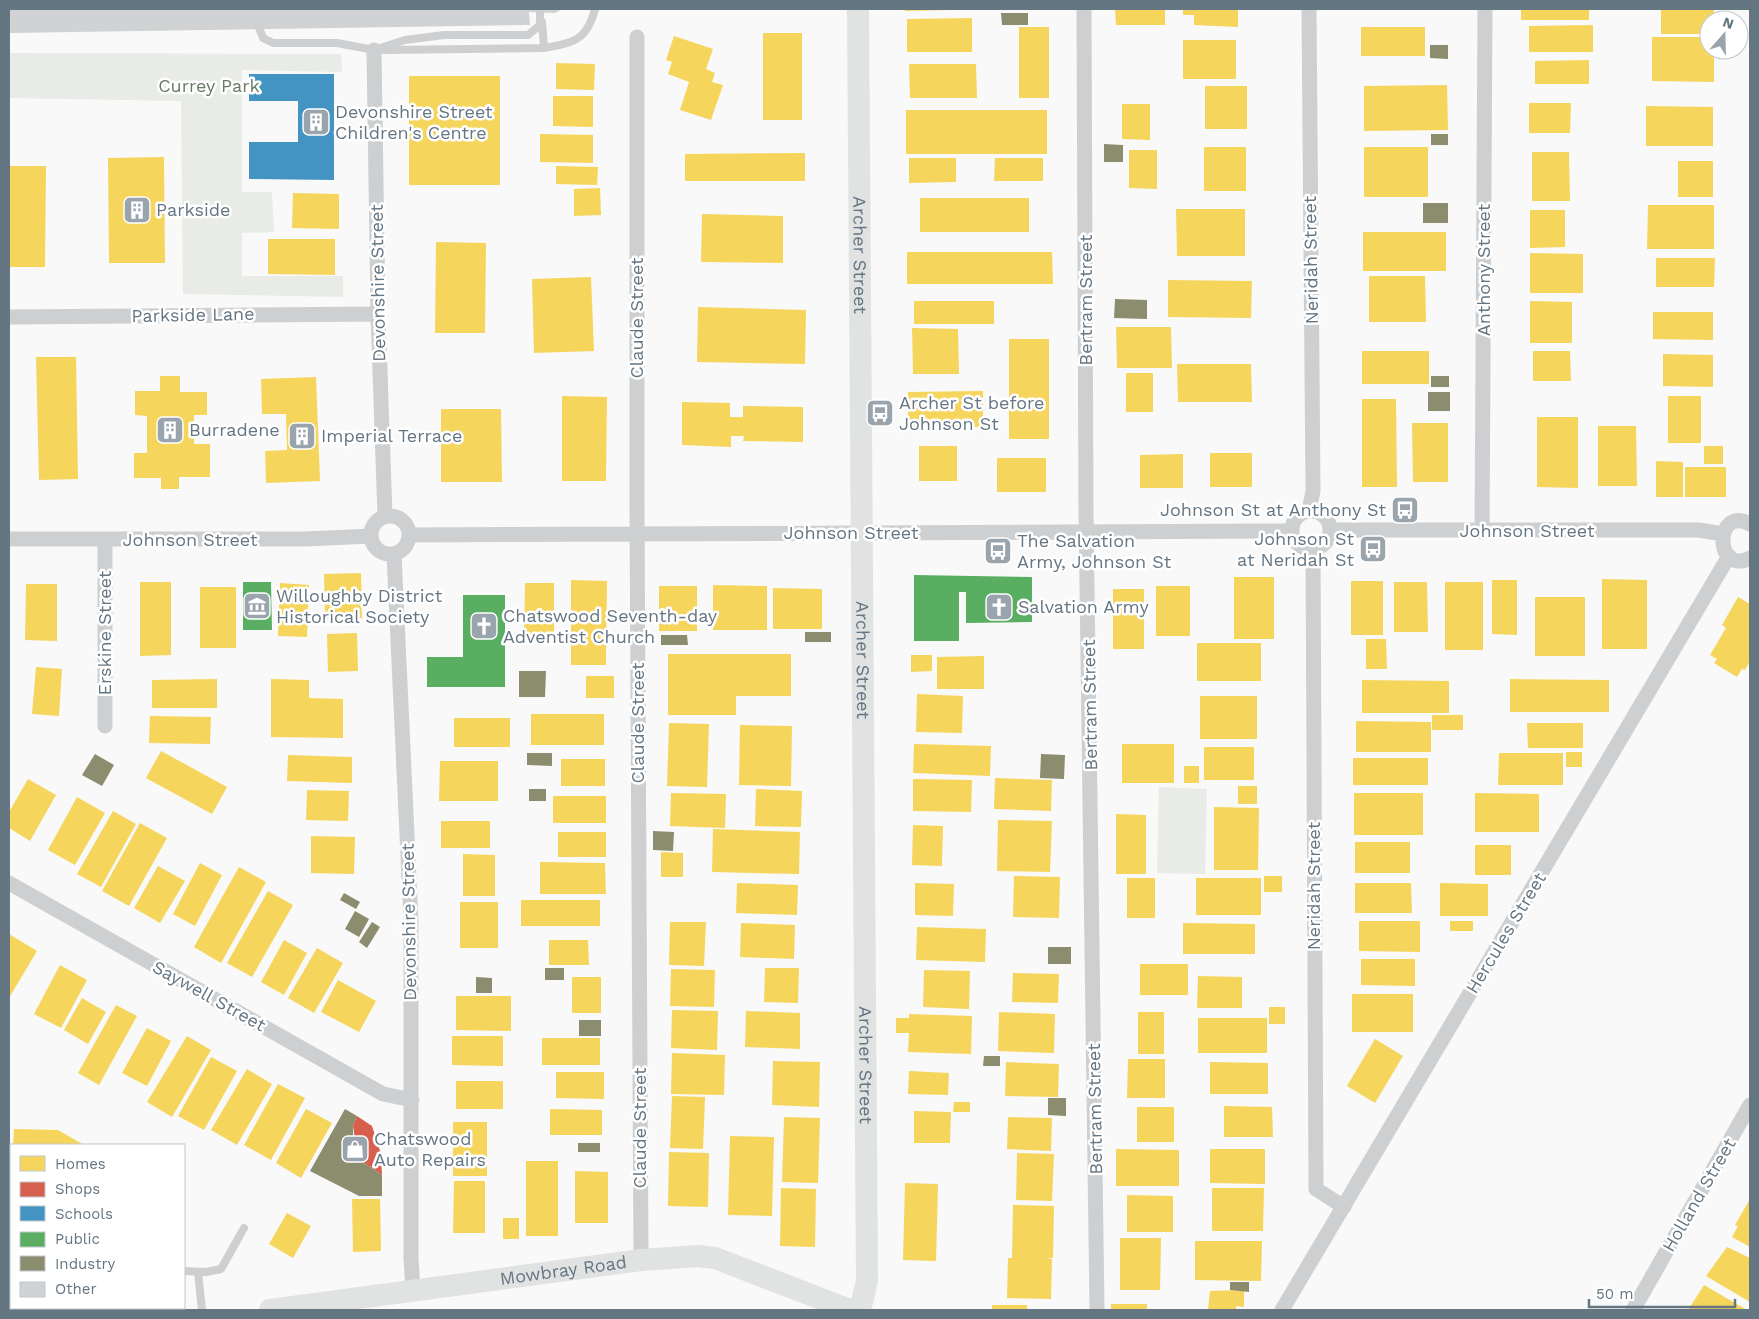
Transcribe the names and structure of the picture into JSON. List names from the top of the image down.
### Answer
{
  "streets": {
    "main road": ["Archer Street", "Mowbray Road"],
    "street": [
      "Neridah Street",
      "Anthony Street",
      "Devonshire Street",
      "Bertram Street",
      "Parkside Lane",
      "Claude Street",
      "Johnson Street",
      "Erskine Street",
      "Hercules Street",
      "Saywell Street",
      "Holland Street"
    ]
  },
  "crossings": [
    ["Archer Street", "Johnson Street"],
    ["Neridah Street", "Johnson Street"],
    ["Neridah Street", "Hercules Street"],
    ["Anthony Street", "Johnson Street"],
    ["Devonshire Street", "Parkside Lane"],
    ["Devonshire Street", "Johnson Street"],
    ["Devonshire Street", "Saywell Street"],
    ["Devonshire Street", "Mowbray Road"],
    ["Bertram Street", "Johnson Street"],
    ["Claude Street", "Johnson Street"],
    ["Claude Street", "Mowbray Road"],
    ["Johnson Street", "Erskine Street"]
  ],
  "parks": ["Currey Park"],
  "places": {
    "building": [
      "Devonshire Street Children's Centre",
      "Parkside",
      "Burradene",
      "Imperial Terrace"
    ],
    "bus stop": [
      "Archer St before Johnson St",
      "Johnson St at Anthony St",
      "Johnson St at Neridah St",
      "The Salvation Army, Johnson St"
    ],
    "museum": ["Willoughby District Historical Society"],
    "church": ["Salvation Army", "Chatswood Seventh-day Adventist Church"],
    "shop": ["Chatswood Auto Repairs"]
  },
  "legend": [
    "Homes",
    "Shops",
    "Schools",
    "Public",
    "Industry",
    "Other"
  ],
  "scale_bar": "50 m",
  "north": "top"
}
